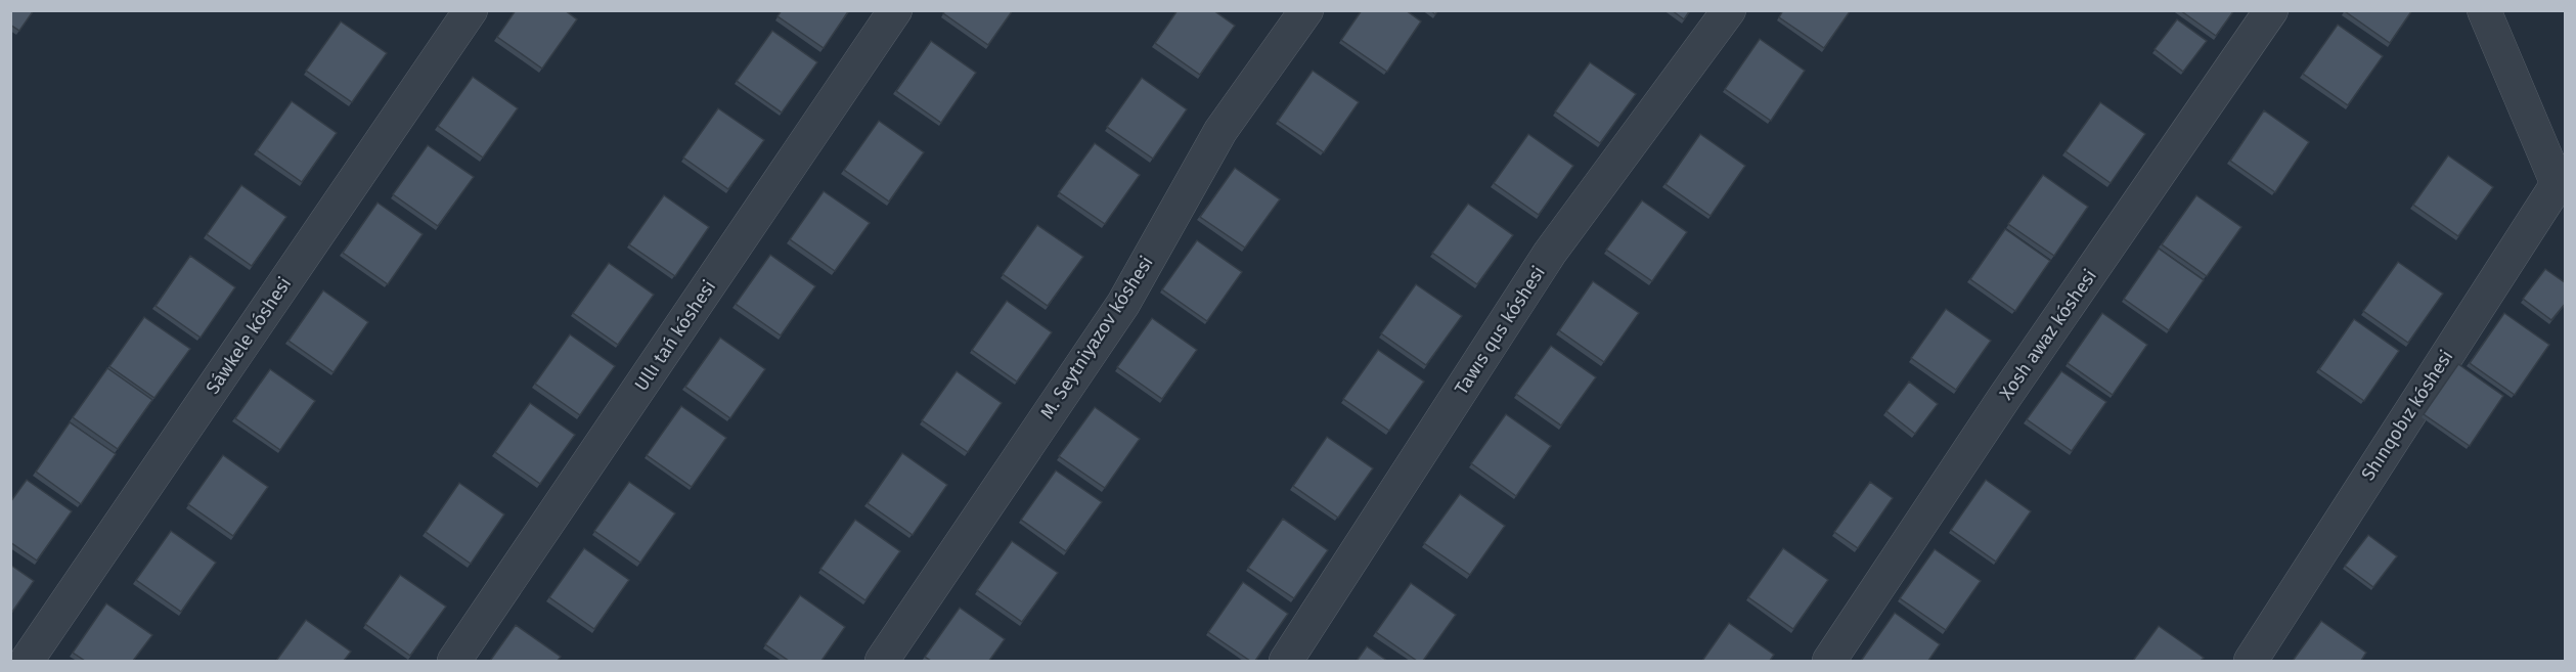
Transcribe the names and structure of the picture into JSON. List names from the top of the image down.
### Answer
{
  "streets": {
    "street": [
      "Tawıs qus kóshesi",
      "Xosh awaz kóshesi",
      "Sáwkele kóshesi",
      "Ullı tań kóshesi",
      "M. Seytniyazov kóshesi",
      "Shınqobız kóshesi"
    ]
  }
}
